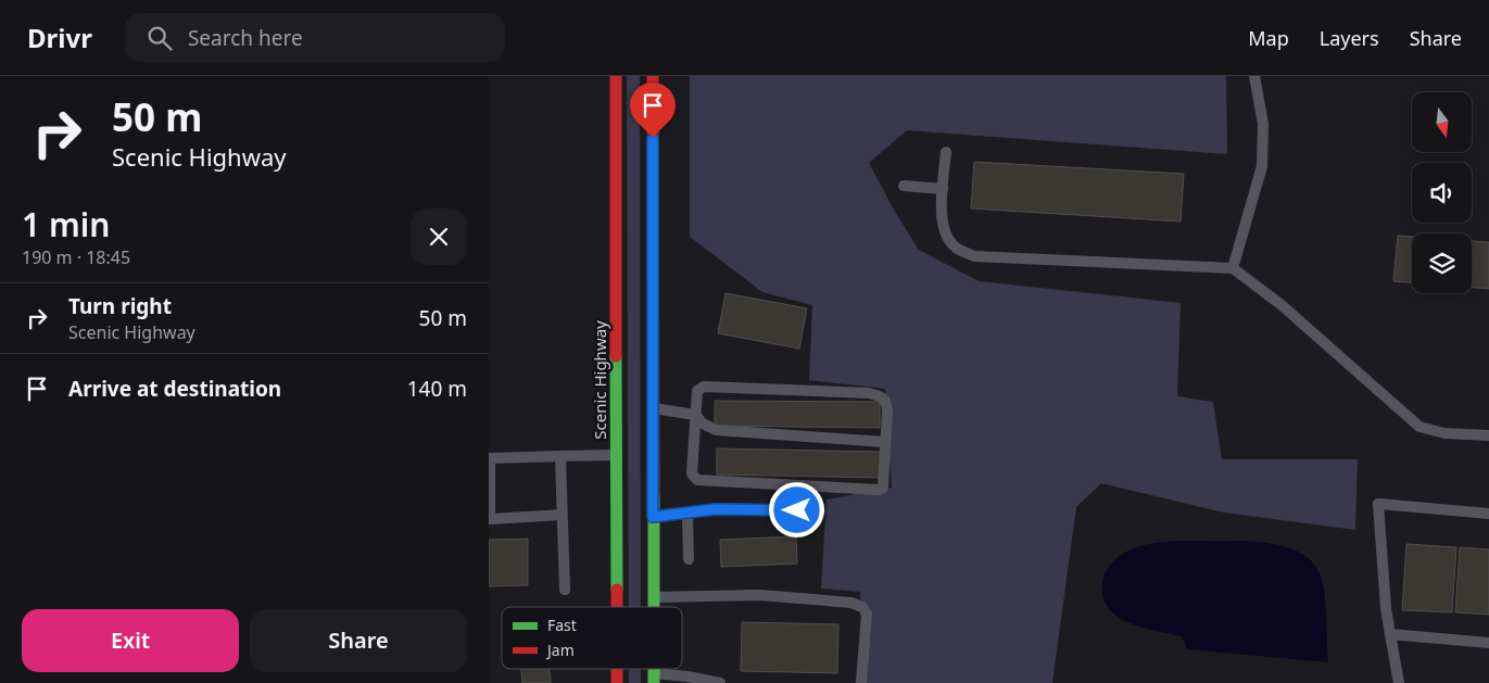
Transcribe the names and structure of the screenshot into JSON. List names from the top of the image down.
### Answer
{
  "streets": {
    "main road": ["Scenic Highway"]
  },
  "legend": ["Fast", "Jam"],
  "north": "bottom",
  "page": {
    "header": "Drivr",
    "search": "Search here",
    "nav": ["Map", "Layers", "Share"],
    "turn": ["50 m", "Scenic Highway"],
    "heading": ["1 min", "190 m · 18:45"],
    "list": [
      {
        "name": "Turn right",
        "note": "Scenic Highway",
        "value": "50 m"
      },
      {
        "name": "Arrive at destination",
        "value": "140 m"
      }
    ],
    "buttons": ["Exit", "Share"]
  }
}
